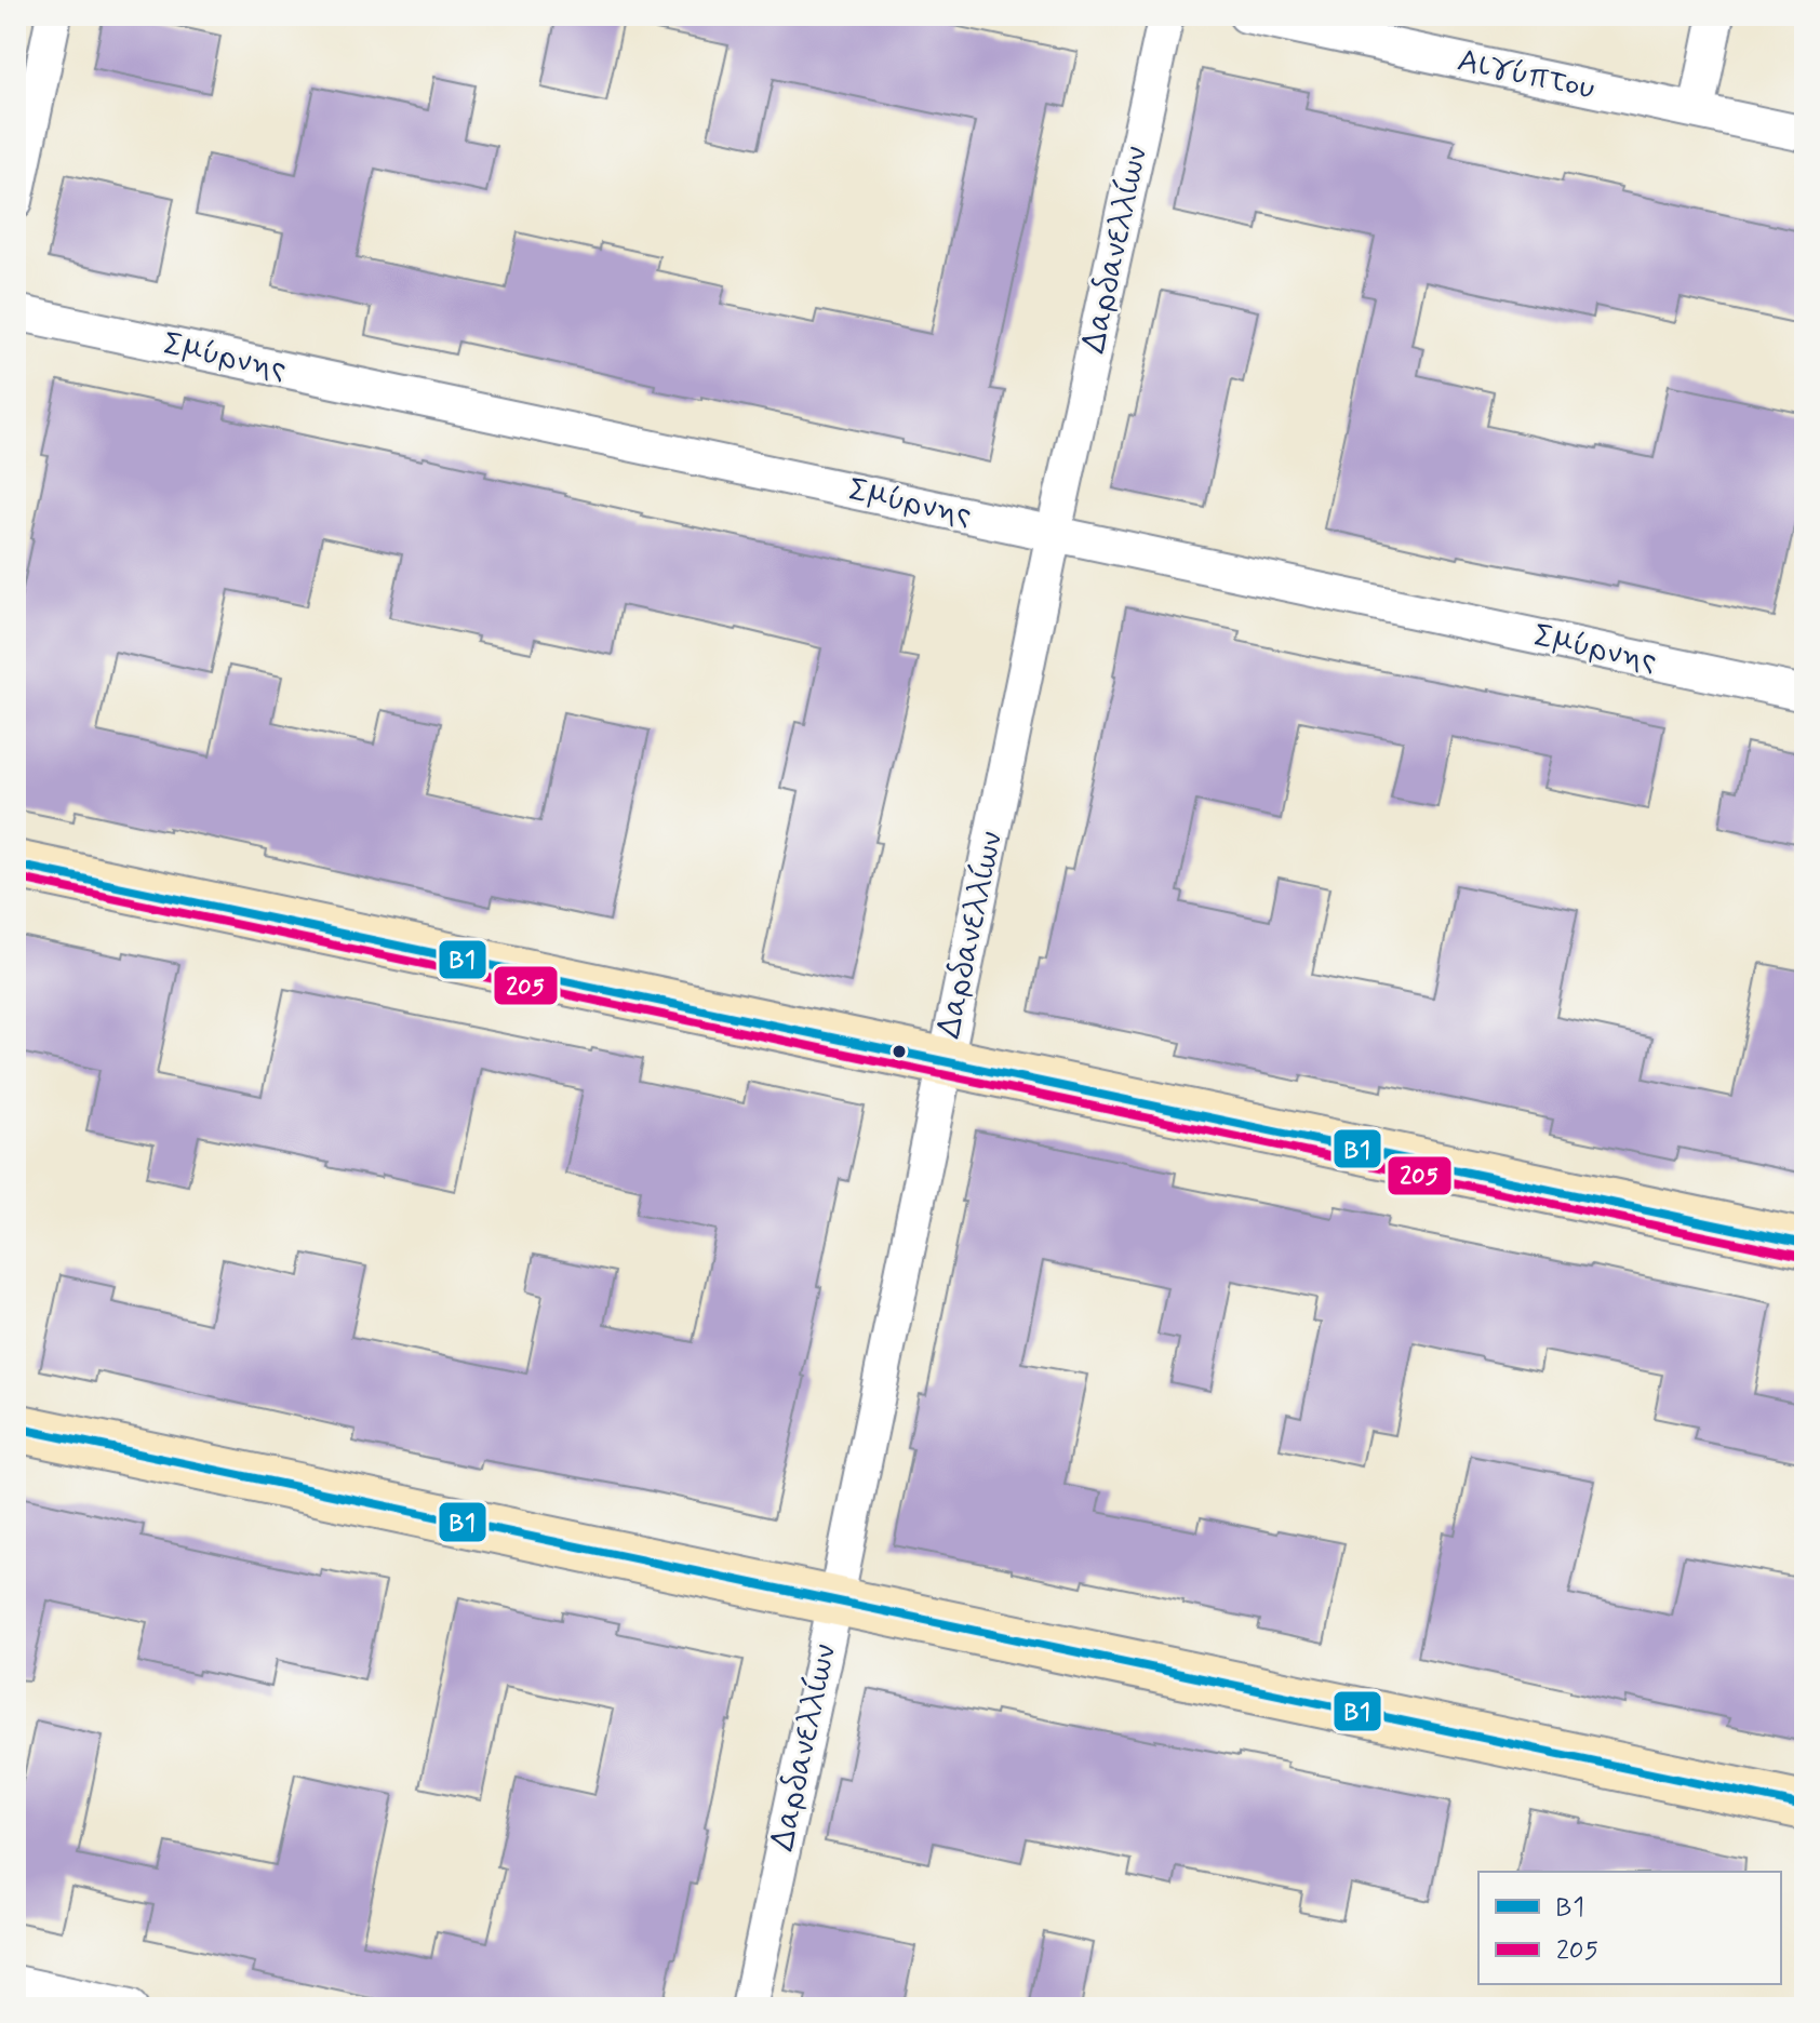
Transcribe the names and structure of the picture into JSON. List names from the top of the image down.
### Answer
{
  "streets": {
    "street": ["Αιγύπτου", "Δαρδανελλίων", "Σμύρνης"]
  },
  "crossings": [
    ["Δαρδανελλίων", "Σμύρνης"]
  ],
  "lines": ["transit line Β1", "transit line 205"],
  "legend": ["Β1", "205"]
}
